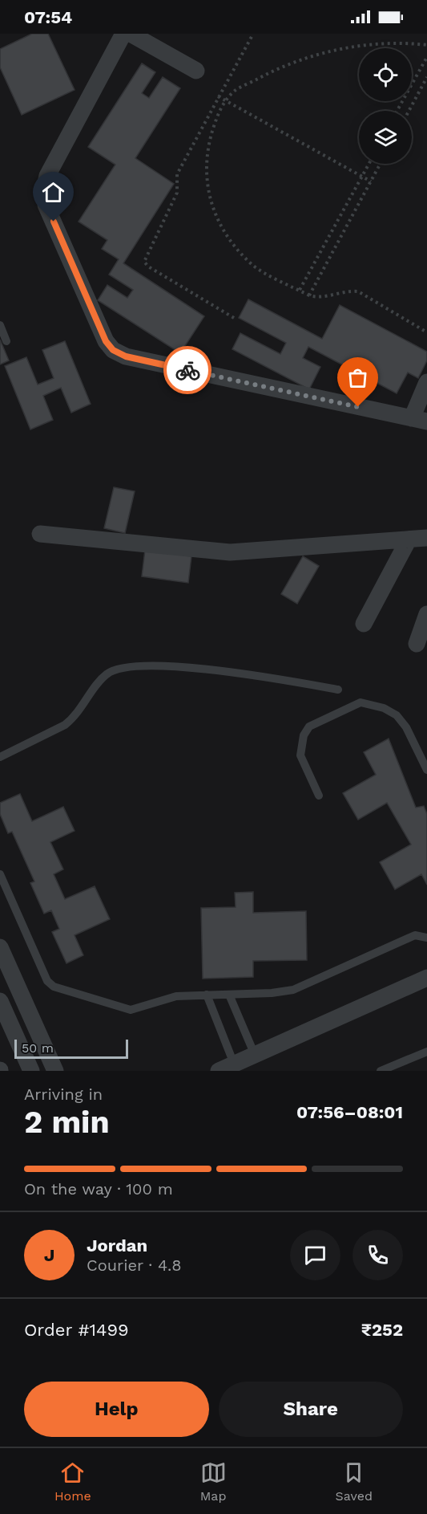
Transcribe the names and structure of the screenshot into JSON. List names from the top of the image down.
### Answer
{
  "scale_bar": "50 m",
  "page": {
    "status": "07:54",
    "scale": "50 m",
    "heading": ["2 min", "Arriving in", "07:56–08:01"],
    "panel": [
      "Jordan",
      "Courier · 4.8",
      "Order #1499",
      "₹252"
    ],
    "bar": "On the way · 100 m",
    "round": "J",
    "buttons": ["Help", "Share"],
    "tabs": ["Home", "Map", "Saved"]
  }
}
